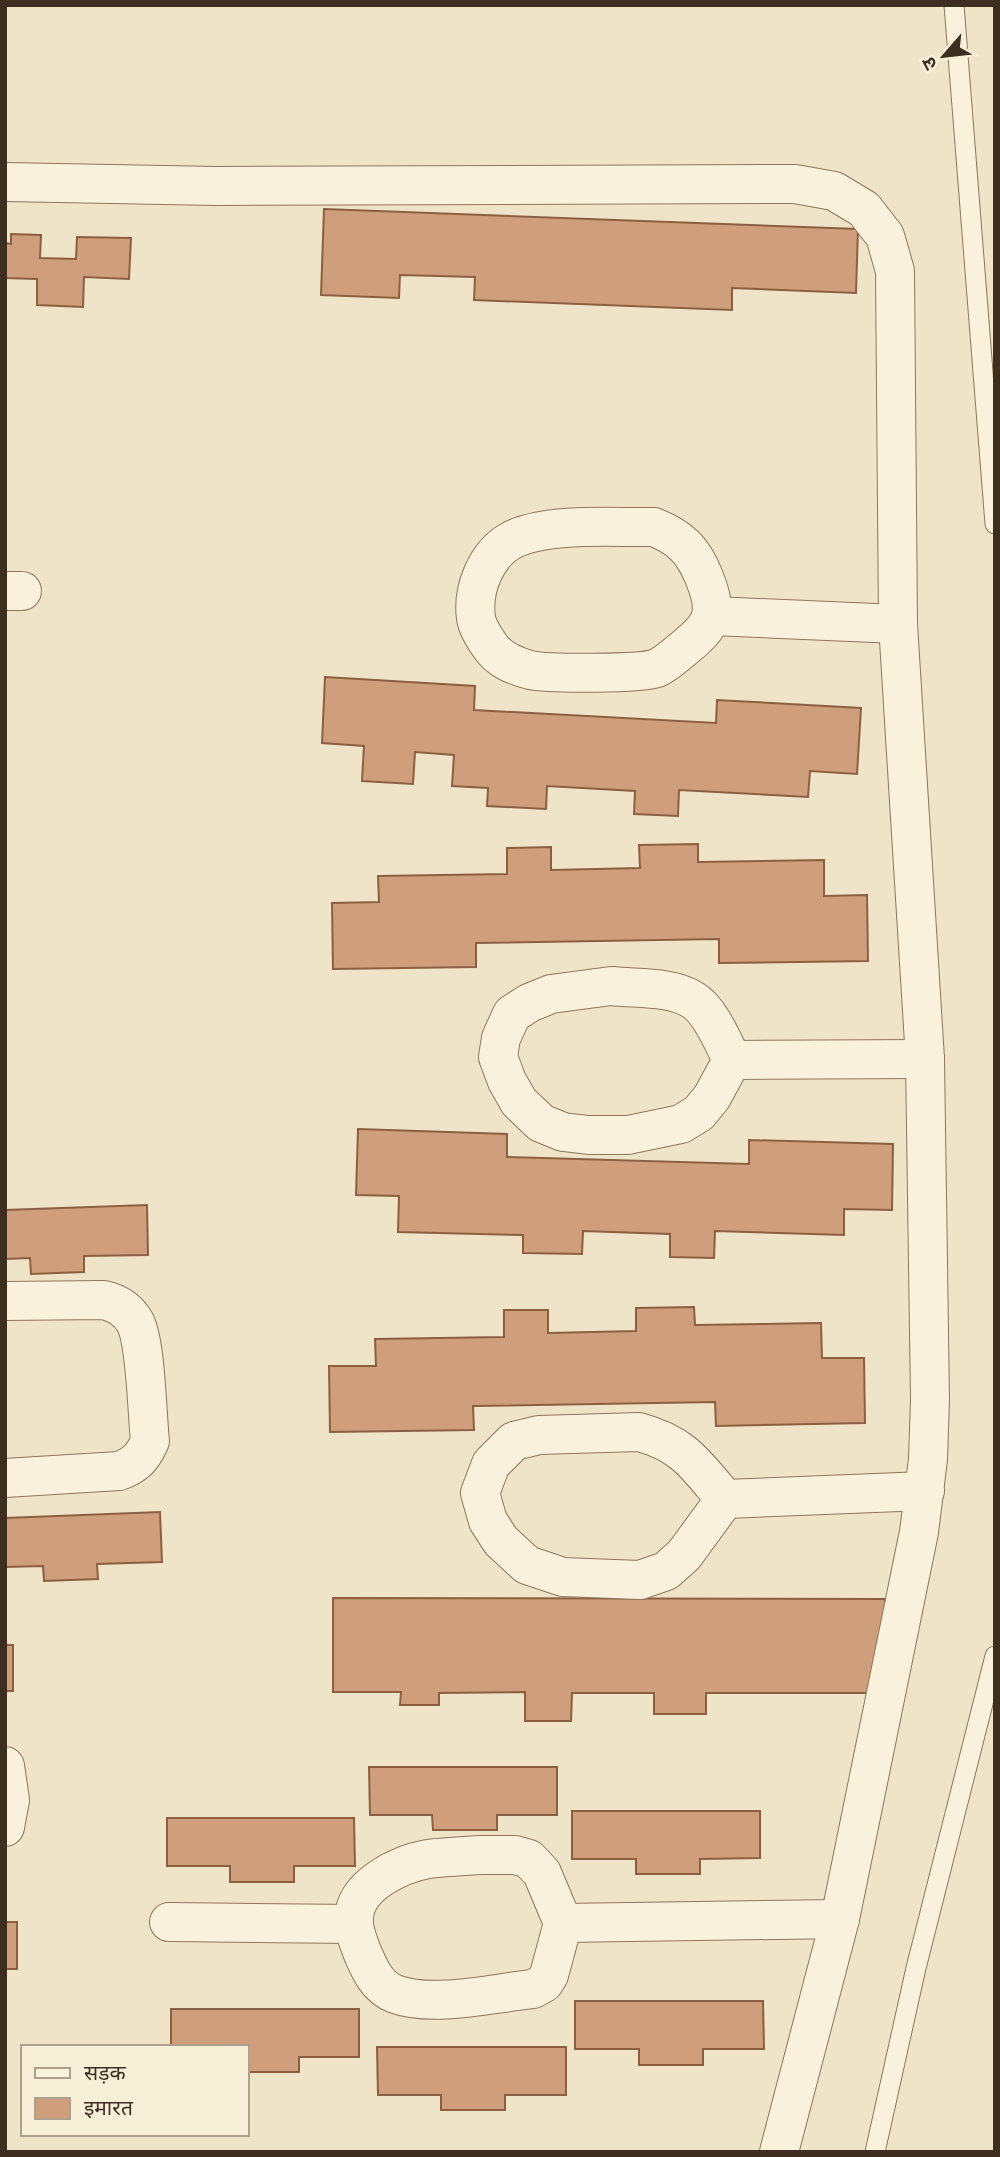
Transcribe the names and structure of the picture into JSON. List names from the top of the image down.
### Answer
{
  "legend": ["सड़क", "इमारत"],
  "north": "bottom left"
}
